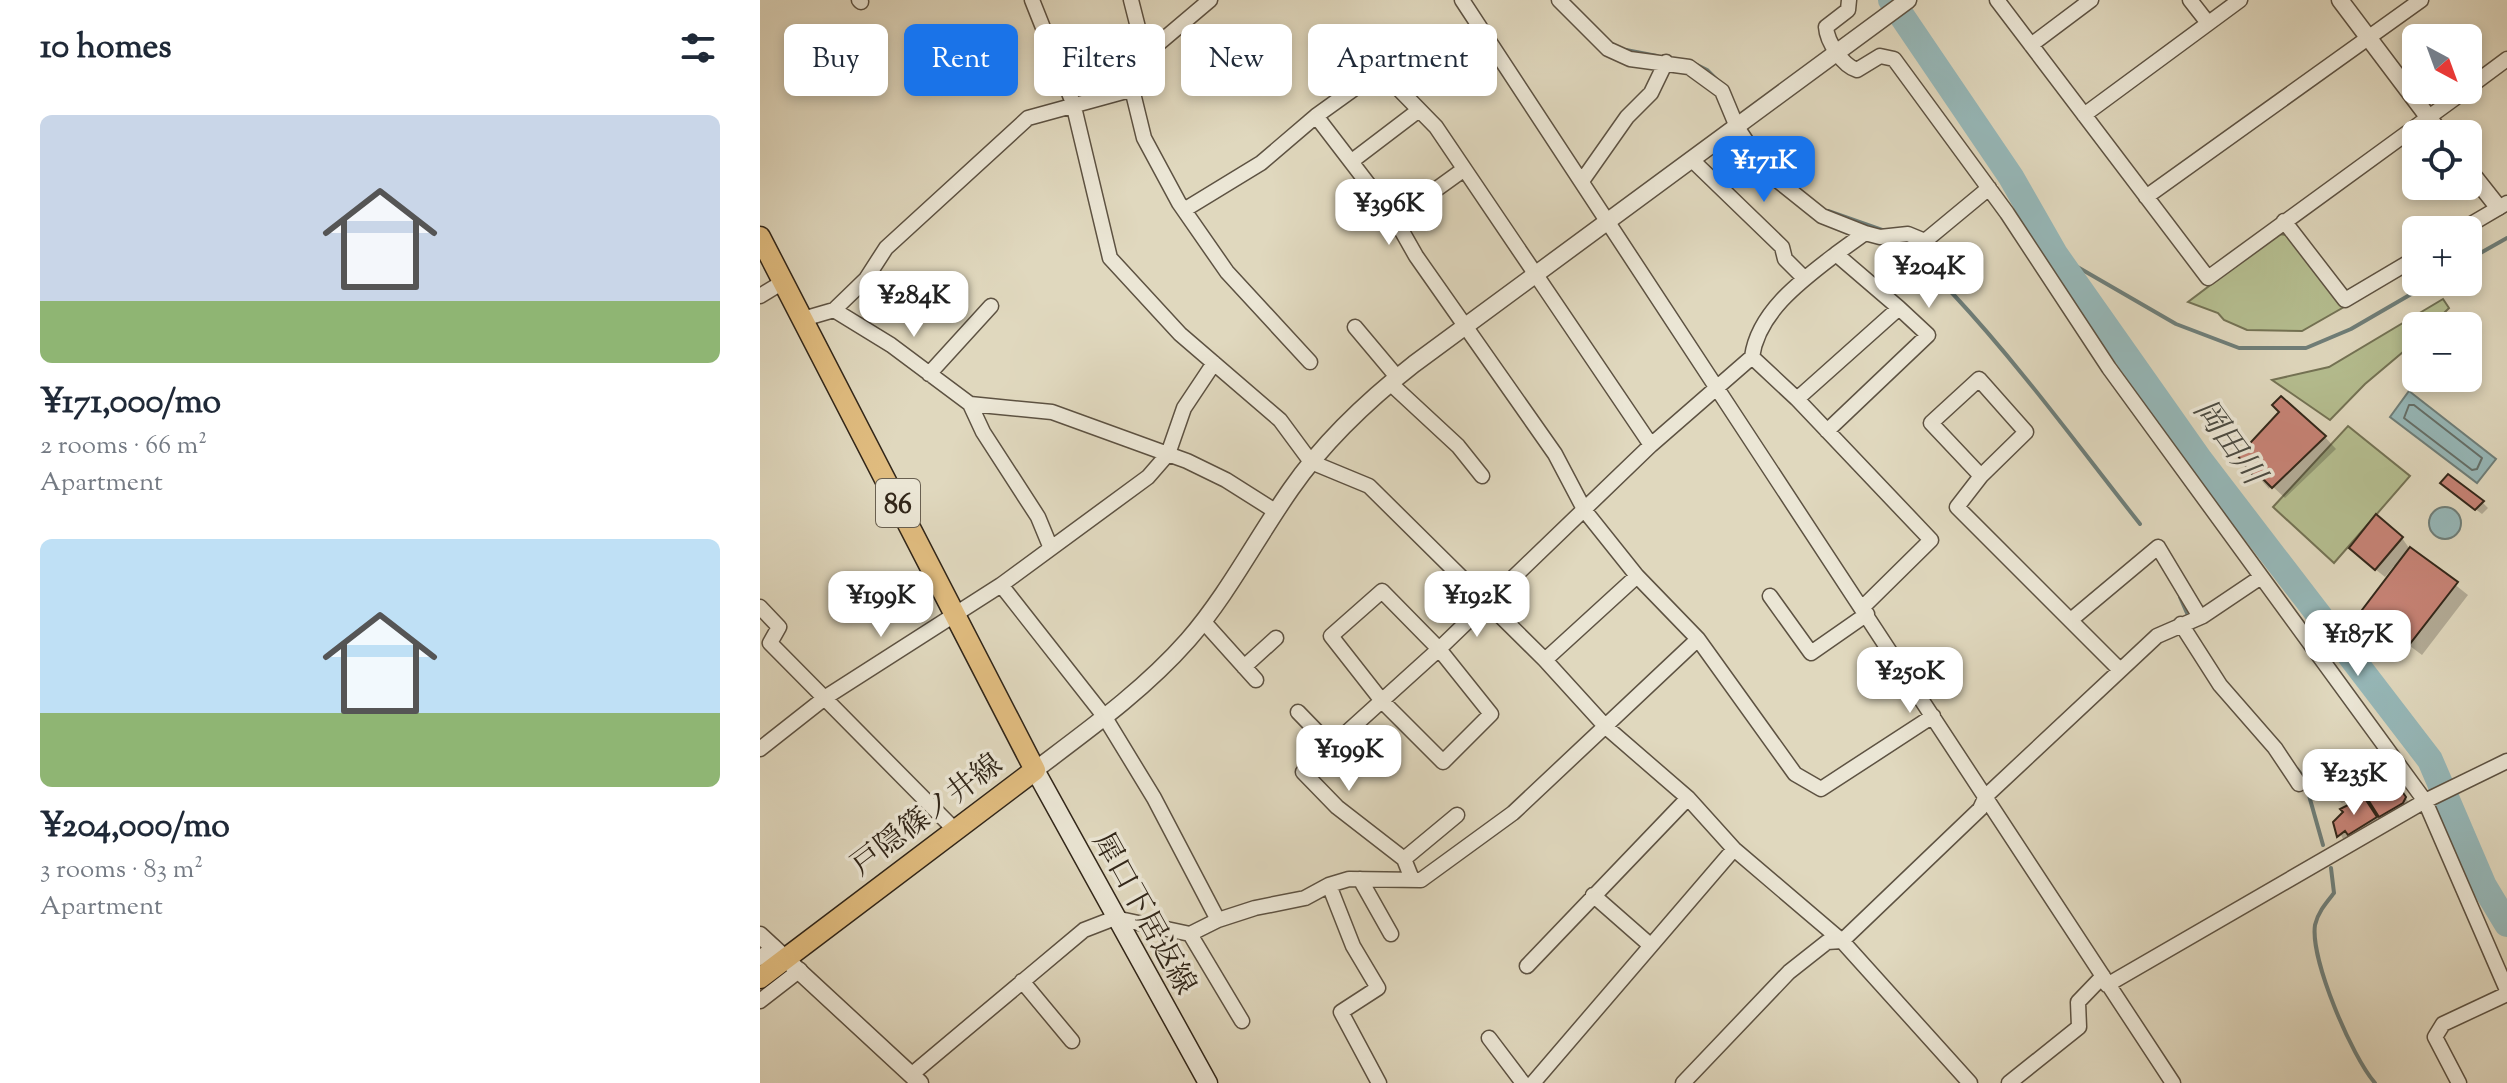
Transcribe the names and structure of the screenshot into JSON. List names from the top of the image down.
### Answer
{
  "streets": {
    "main road": ["86", "戸隠篠ノ井線", "犀口下居返線"]
  },
  "crossings": [
    ["戸隠篠ノ井線", "犀口下居返線"]
  ],
  "water": ["岡田川"],
  "north": "bottom right",
  "page": {
    "heading": "10 homes",
    "map_buttons": ["+", "−"],
    "chip": [
      "Buy",
      "Rent",
      "Filters",
      "New",
      "Apartment"
    ],
    "list": [
      {
        "name": "¥171,000/mo",
        "note": "2 rooms · 66 m² · Apartment"
      },
      {
        "name": "¥204,000/mo",
        "note": "3 rooms · 83 m² · Apartment"
      }
    ],
    "price": [
      "¥171K",
      "¥396K",
      "¥204K",
      "¥284K",
      "¥199K",
      "¥192K",
      "¥187K",
      "¥250K",
      "¥199K",
      "¥235K"
    ]
  }
}
